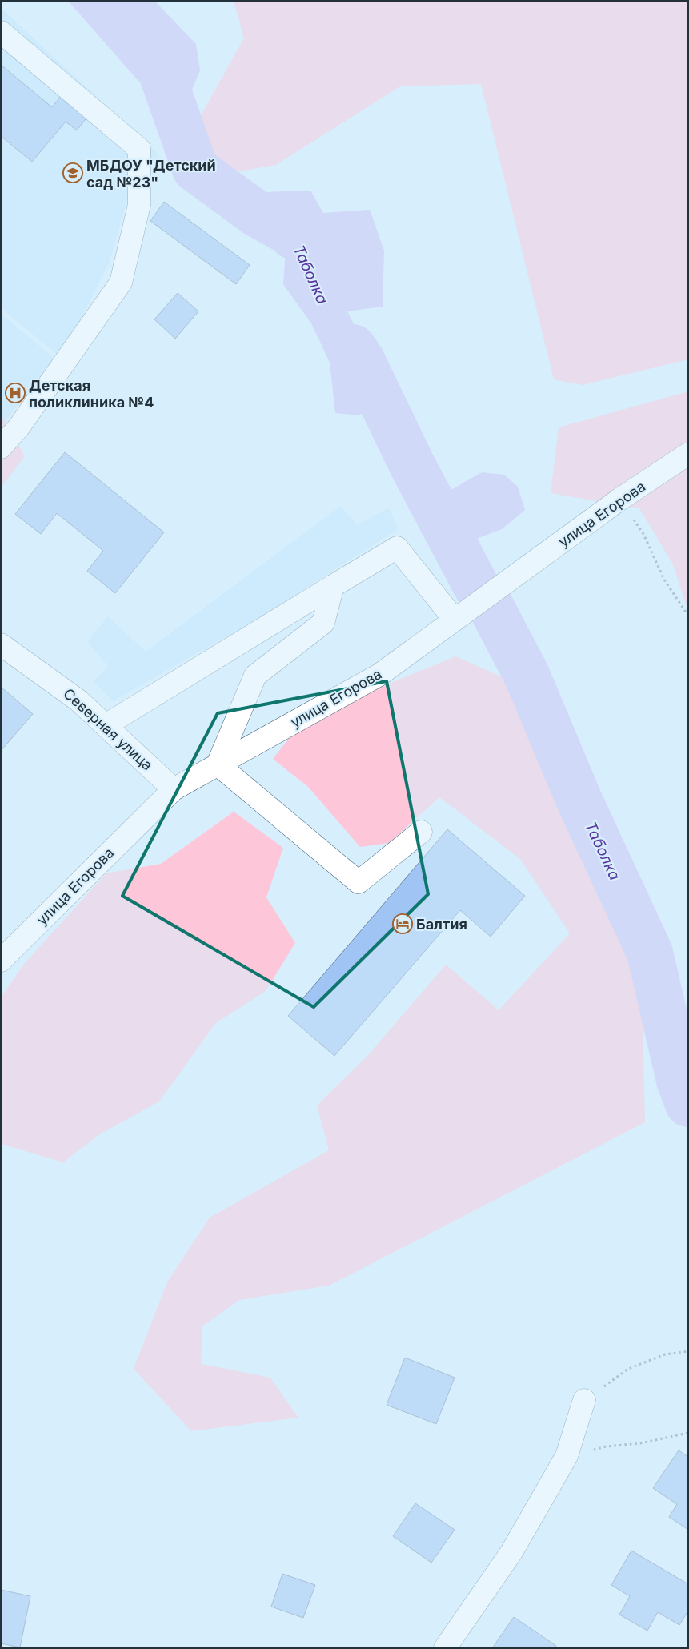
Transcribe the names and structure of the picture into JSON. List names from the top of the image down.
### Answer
{
  "streets": {
    "street": ["улица Егорова", "Северная улица"]
  },
  "crossings": [
    ["улица Егорова", "Северная улица"]
  ],
  "water": ["Таболка"],
  "places": {
    "school or university": ["МБДОУ \"Детский сад №23\""],
    "hospital": ["Детская поликлиника №4"],
    "hotel": ["Балтия"]
  }
}
